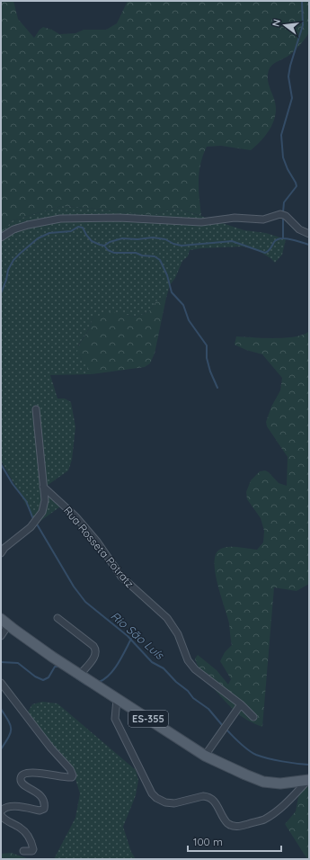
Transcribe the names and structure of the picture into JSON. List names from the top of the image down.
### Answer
{
  "streets": {
    "main road": ["ES-355"],
    "street": ["Rua Rosseta Potratz"]
  },
  "water": ["Rio São Luís"],
  "scale_bar": "100 m",
  "north": "left"
}
